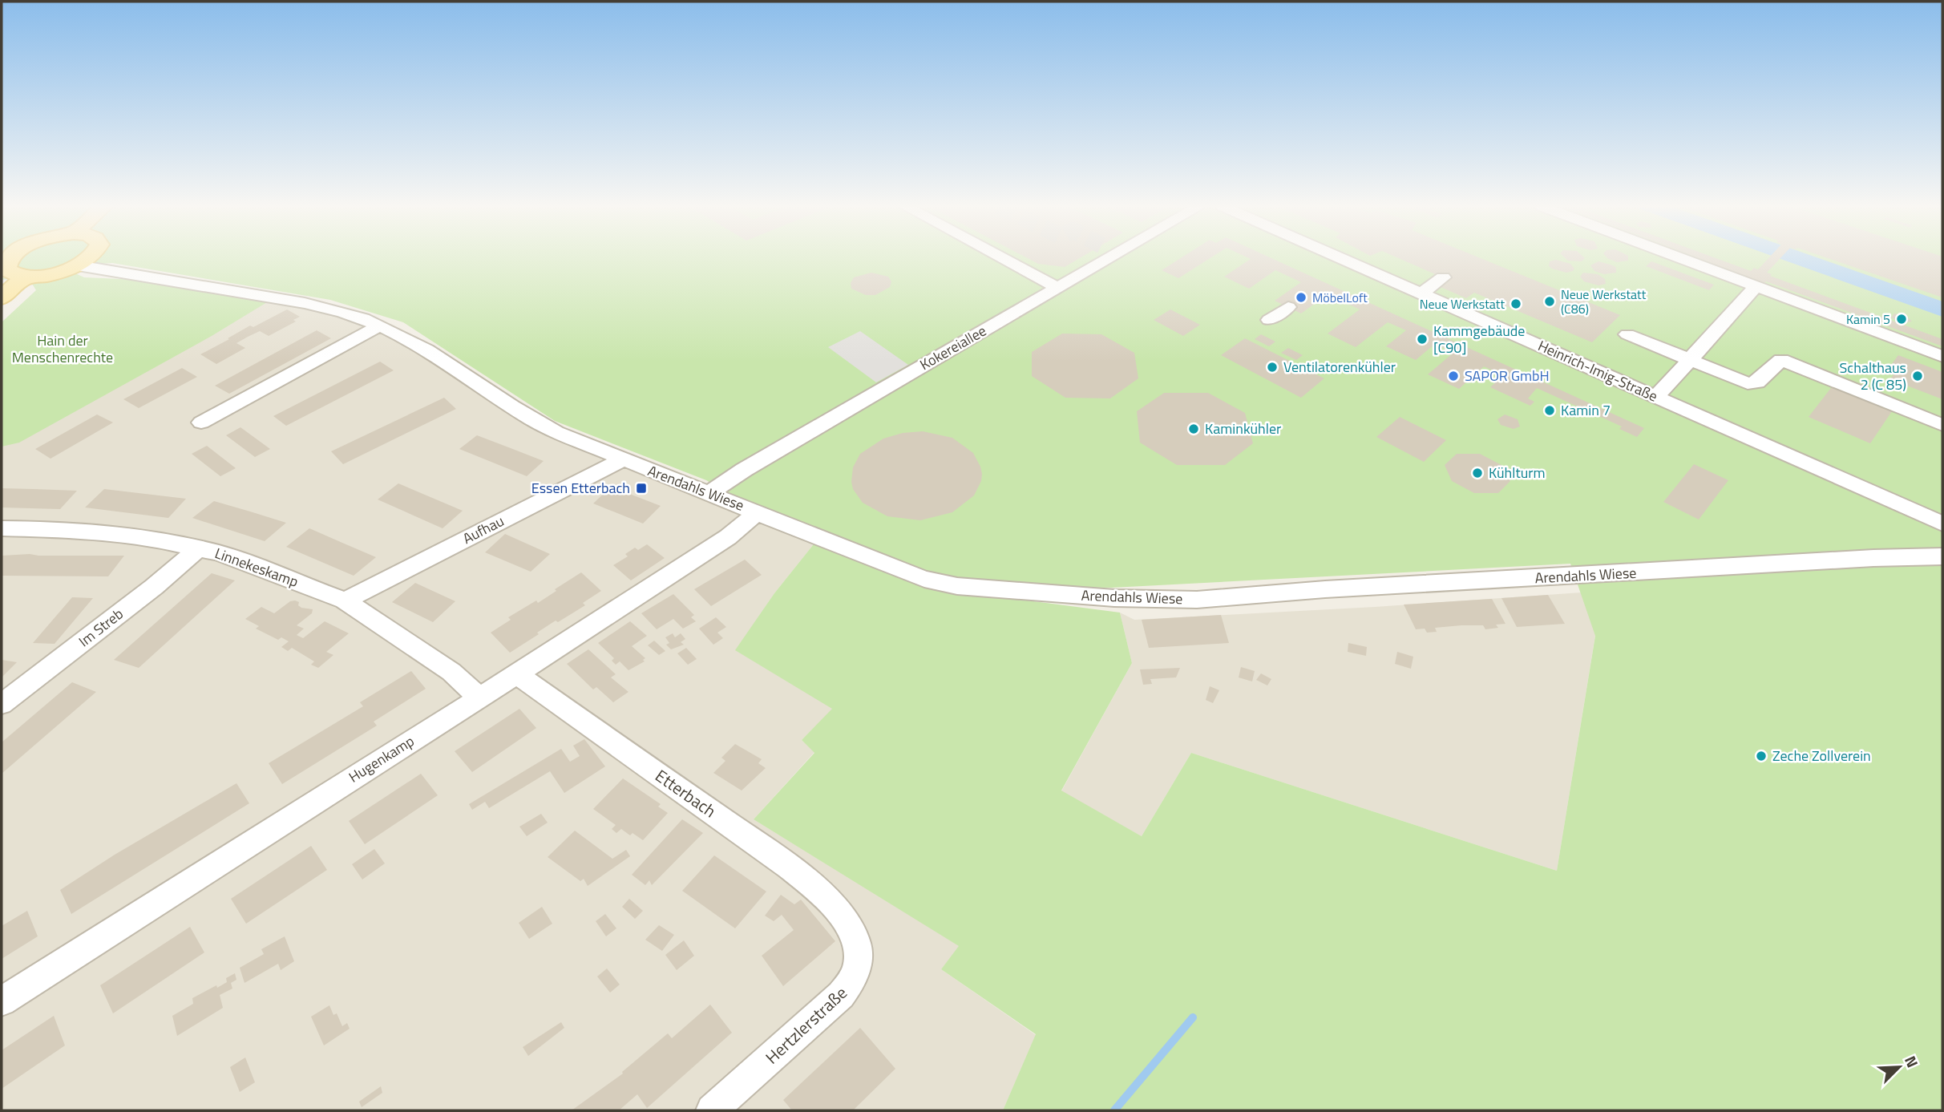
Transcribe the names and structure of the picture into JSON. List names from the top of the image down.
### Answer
{
  "streets": {
    "street": [
      "Kokereiallee",
      "Heinrich-Imig-Straße",
      "Arendahls Wiese",
      "Aufhau",
      "Linnekeskamp",
      "Im Streb",
      "Hugenkamp",
      "Etterbach",
      "Hertzlerstraße"
    ]
  },
  "crossings": [
    ["Kokereiallee", "Arendahls Wiese"],
    ["Arendahls Wiese", "Aufhau"],
    ["Arendahls Wiese", "Hugenkamp"],
    ["Aufhau", "Linnekeskamp"],
    ["Linnekeskamp", "Im Streb"],
    ["Linnekeskamp", "Hugenkamp"],
    ["Hugenkamp", "Etterbach"],
    ["Etterbach", "Hertzlerstraße"]
  ],
  "parks": ["Hain der Menschenrechte"],
  "places": {
    "other": [
      "MöbelLoft",
      "Neue Werkstatt (C86)",
      "Neue Werkstatt",
      "Kamin 5",
      "Kammgebäude [C90]",
      "Ventilatorenkühler",
      "SAPOR GmbH",
      "Schalthaus 2 (C 85)",
      "Kamin 7",
      "Kaminkühler",
      "Kühlturm",
      "Zeche Zollverein"
    ],
    "transit": ["Essen Etterbach"]
  },
  "north": "top right"
}
